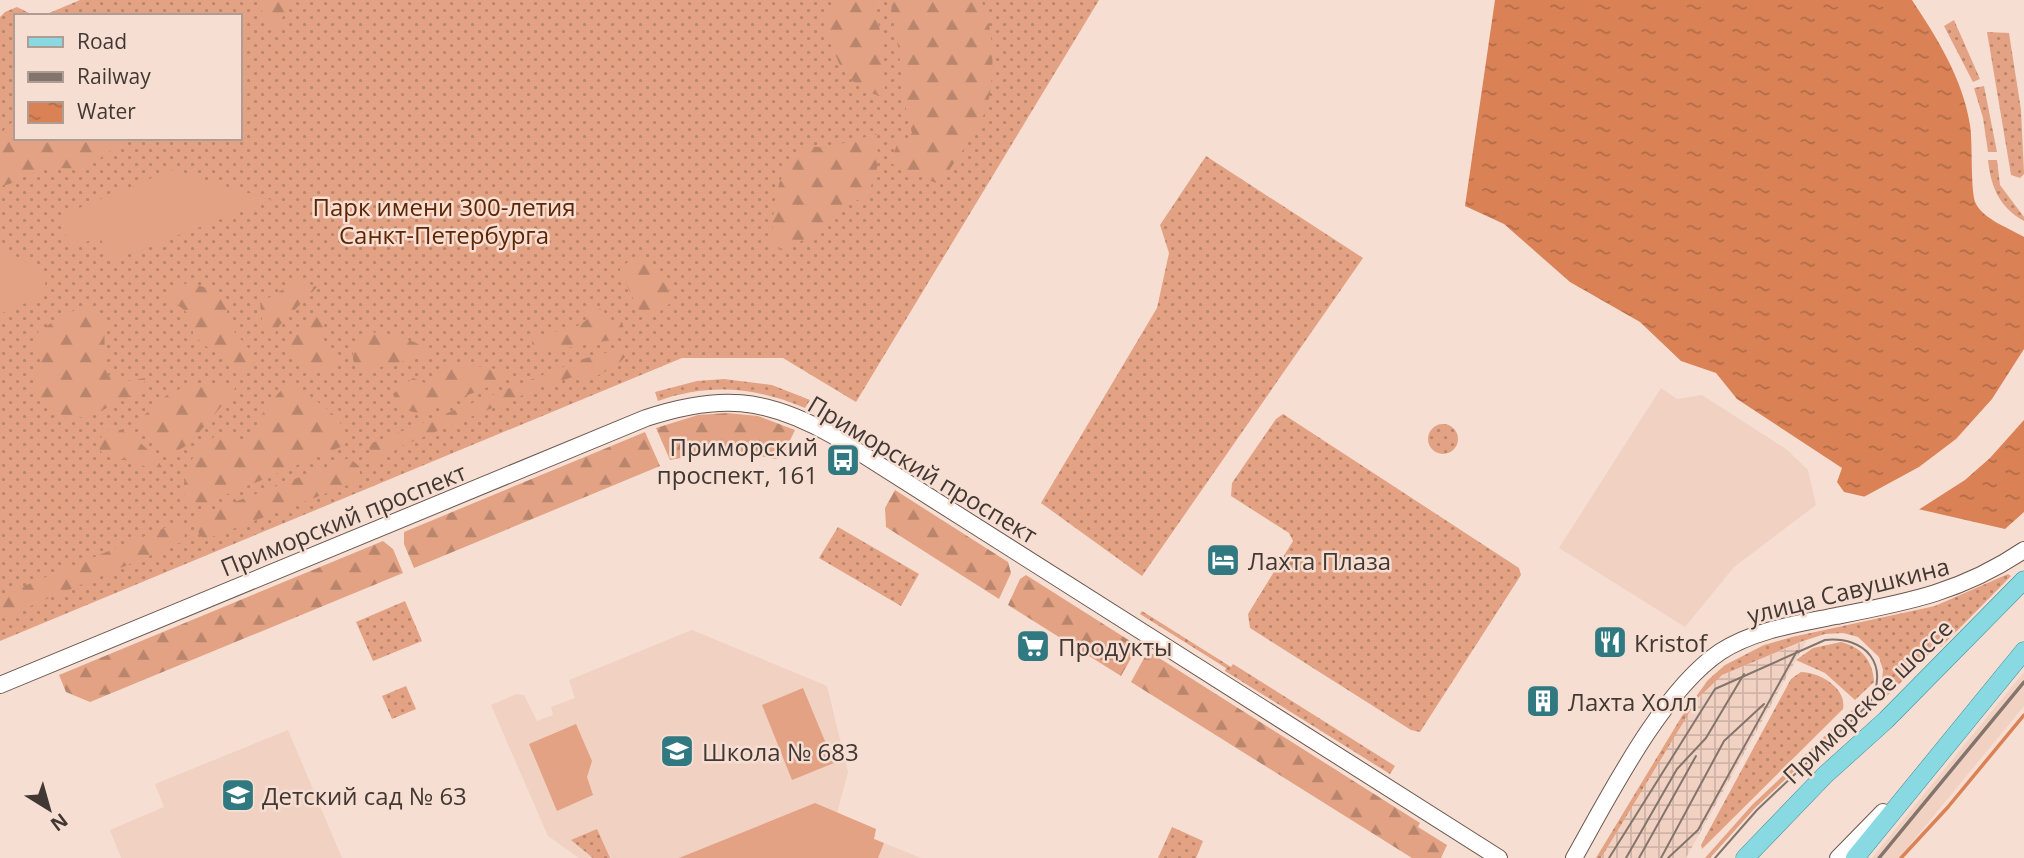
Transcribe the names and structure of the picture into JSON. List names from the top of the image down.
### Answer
{
  "streets": {
    "main road": ["Приморское шоссе"],
    "street": ["Приморский проспект", "улица Савушкина"]
  },
  "parks": ["Парк имени 300-летия Санкт-Петербурга"],
  "places": {
    "bus stop": ["Приморский проспект, 161"],
    "hotel": ["Лахта Плаза"],
    "restaurant": ["Kristof"],
    "supermarket": ["Продукты"],
    "building": ["Лахта Холл"],
    "school or university": ["Школа № 683", "Детский сад № 63"]
  },
  "legend": ["Road", "Railway", "Water"],
  "north": "bottom right"
}
